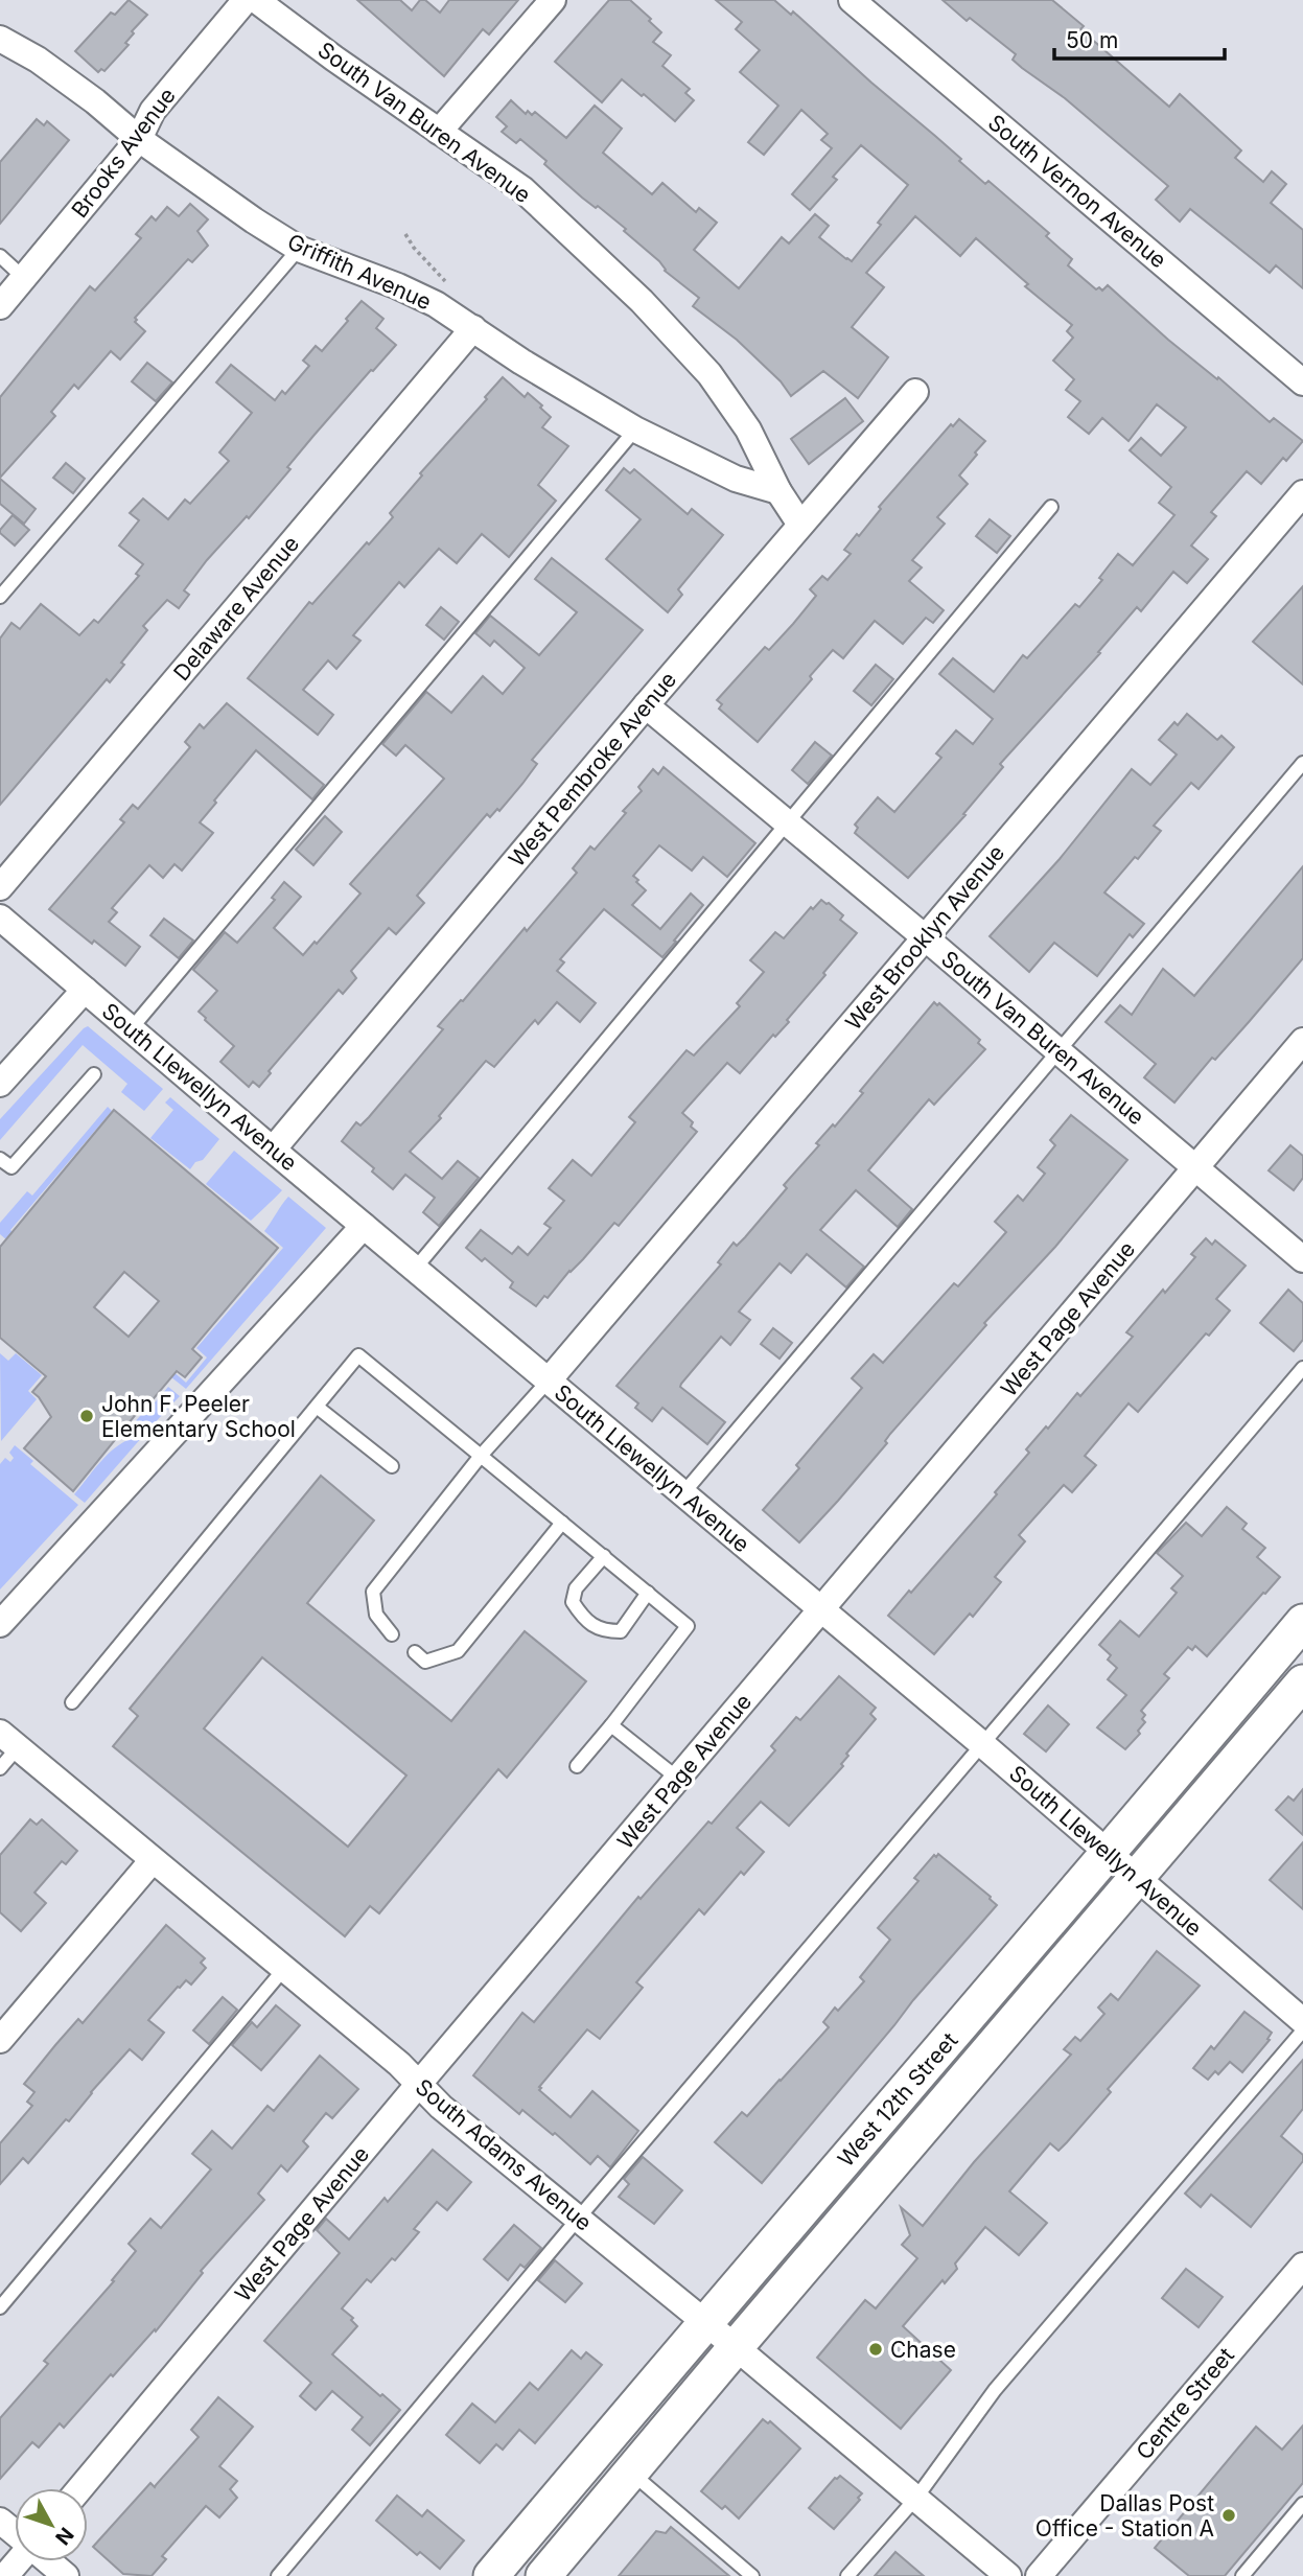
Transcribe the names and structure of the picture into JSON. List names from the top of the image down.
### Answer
{
  "streets": {
    "main road": ["West 12th Street"],
    "street": [
      "South Van Buren Avenue",
      "Brooks Avenue",
      "South Vernon Avenue",
      "Griffith Avenue",
      "Delaware Avenue",
      "West Pembroke Avenue",
      "West Brooklyn Avenue",
      "South Llewellyn Avenue",
      "West Page Avenue",
      "South Adams Avenue",
      "Centre Street"
    ]
  },
  "crossings": [
    ["South Van Buren Avenue", "Griffith Avenue"],
    ["South Van Buren Avenue", "West Pembroke Avenue"],
    ["South Van Buren Avenue", "West Brooklyn Avenue"],
    ["South Van Buren Avenue", "West Page Avenue"],
    ["Brooks Avenue", "Griffith Avenue"],
    ["Griffith Avenue", "Delaware Avenue"],
    ["West Pembroke Avenue", "South Llewellyn Avenue"],
    ["West Brooklyn Avenue", "South Llewellyn Avenue"],
    ["South Llewellyn Avenue", "West Page Avenue"],
    ["South Llewellyn Avenue", "West 12th Street"],
    ["West Page Avenue", "South Adams Avenue"],
    ["West 12th Street", "South Adams Avenue"]
  ],
  "places": ["John F. Peeler Elementary School", "Chase", "Dallas Post Office - Station A"],
  "scale_bar": "50 m",
  "north": "bottom right"
}
